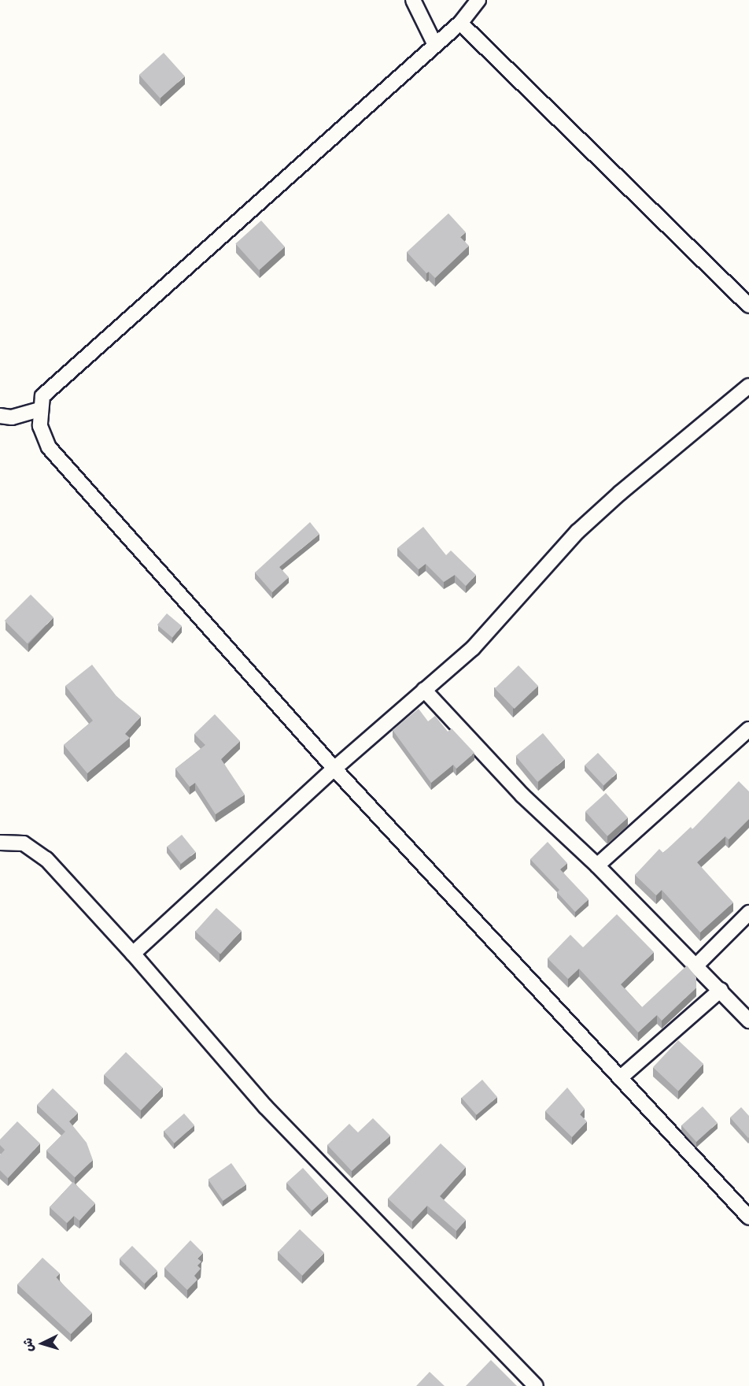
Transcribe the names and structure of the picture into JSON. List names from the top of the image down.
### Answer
{
  "north": "left"
}
